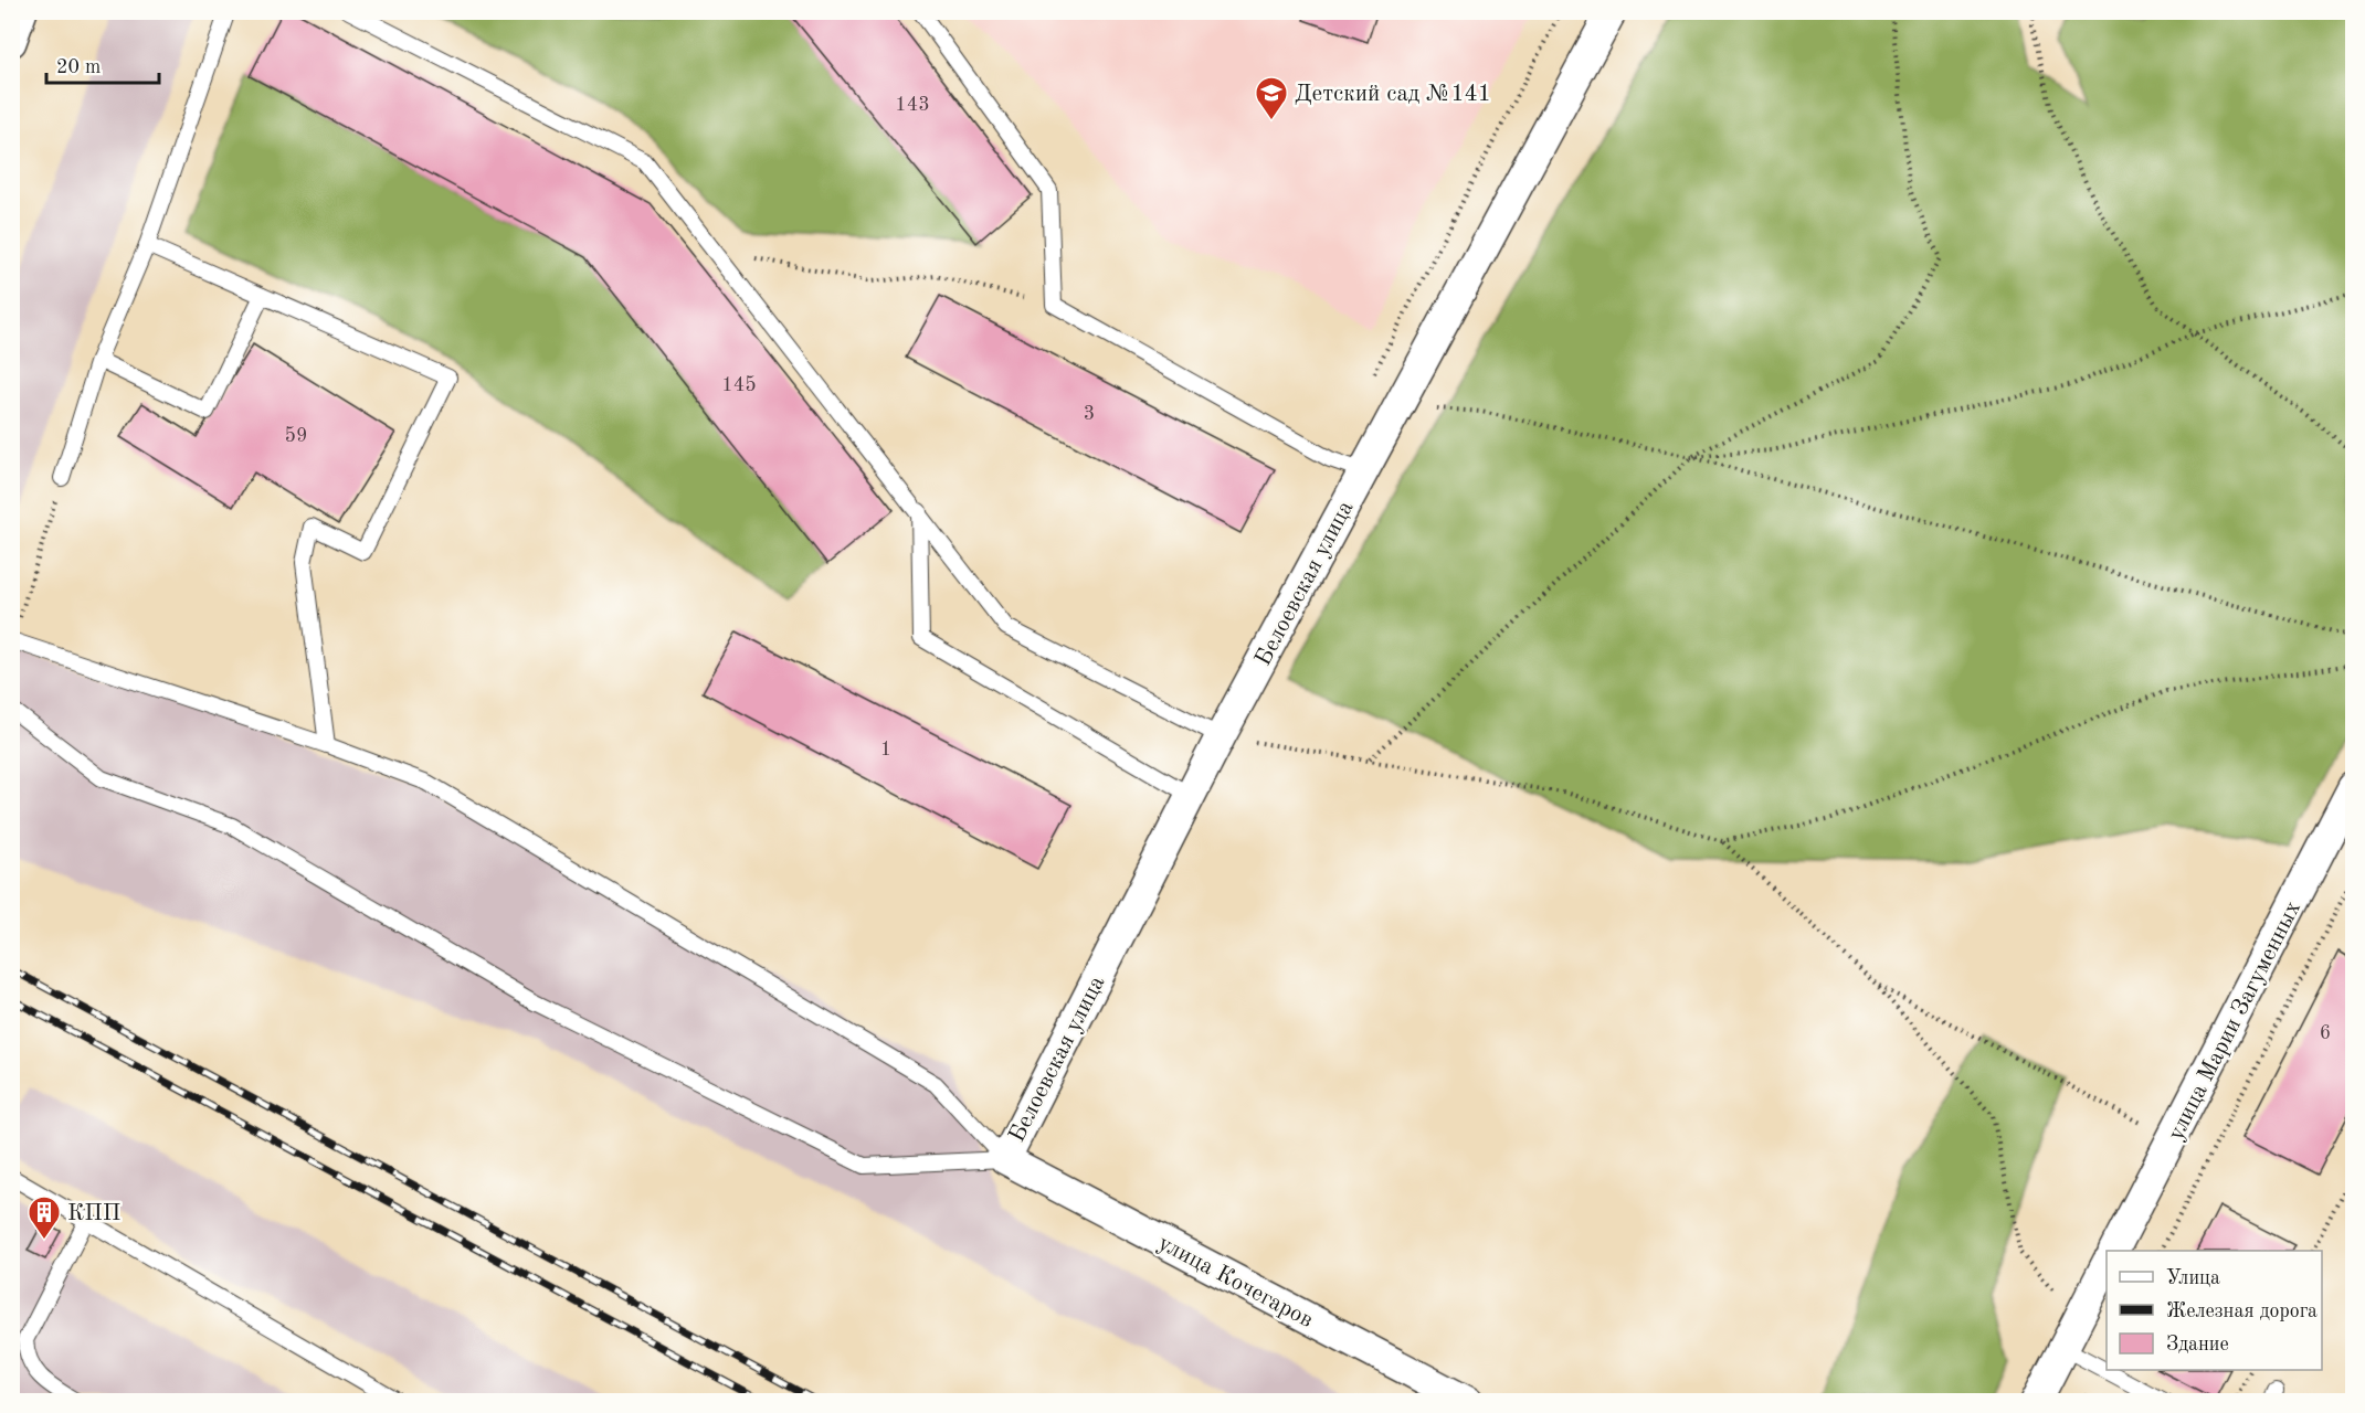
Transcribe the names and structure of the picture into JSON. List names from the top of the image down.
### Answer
{
  "streets": {
    "street": ["Белоевская улица", "улица Марии Загуменных", "улица Кочегаров"]
  },
  "crossings": [
    ["Белоевская улица", "улица Кочегаров"]
  ],
  "places": {
    "school or university": ["Детский сад №141"],
    "building": ["КПП"]
  },
  "house_numbers": [
    "143",
    "145",
    "3",
    "59",
    "1",
    "6"
  ],
  "legend": ["Улица", "Железная дорога", "Здание"],
  "scale_bar": "20 m"
}
